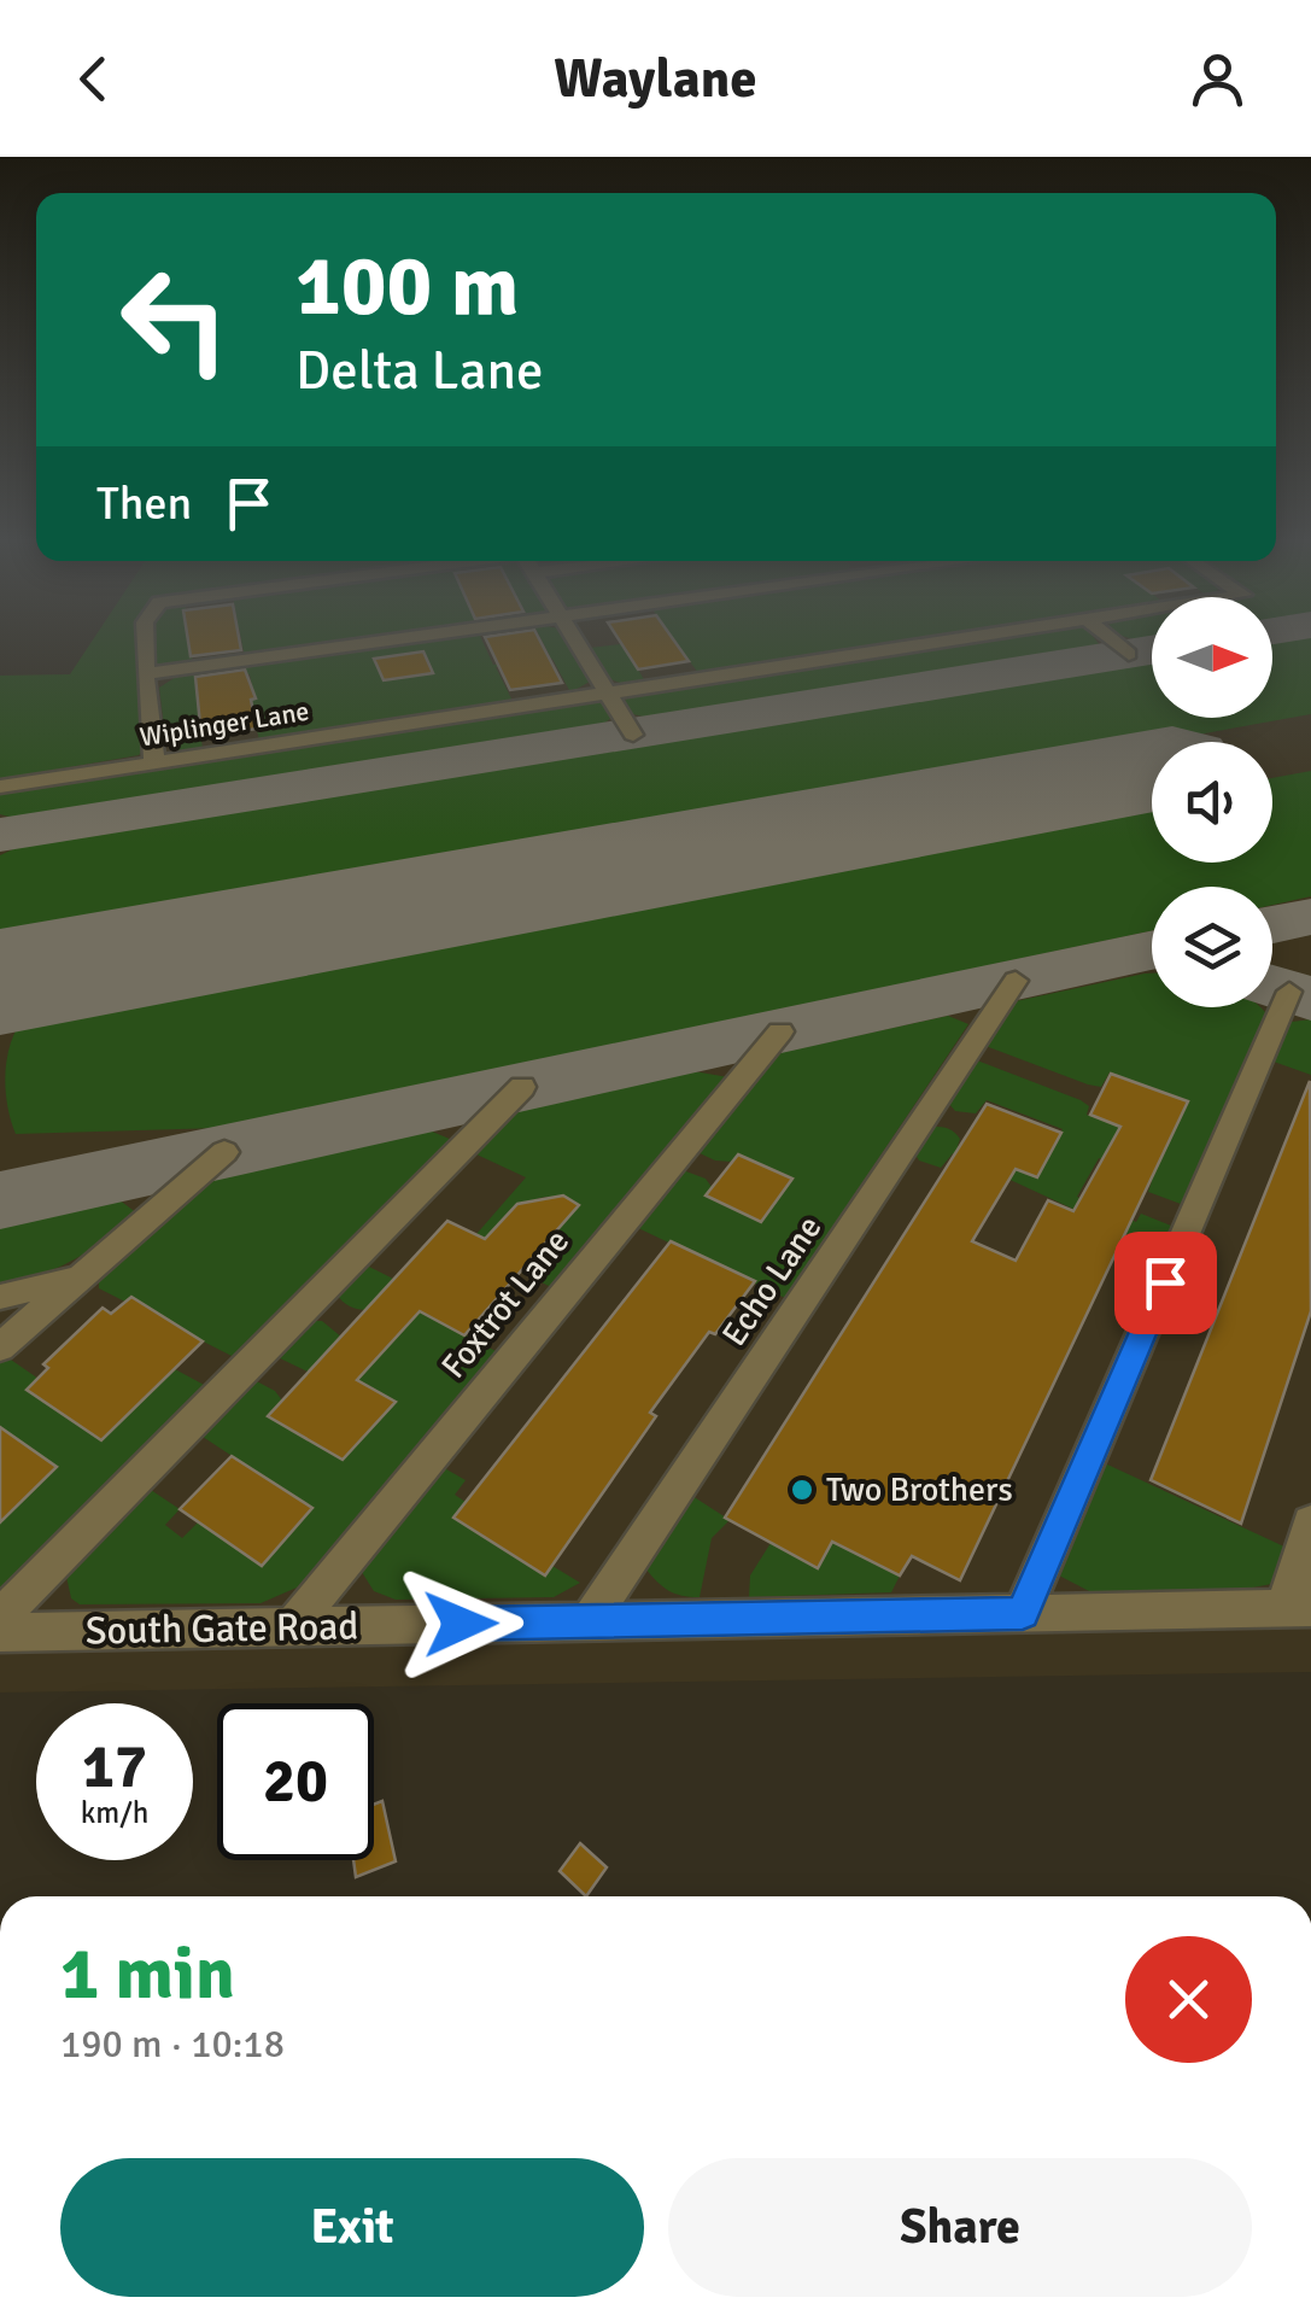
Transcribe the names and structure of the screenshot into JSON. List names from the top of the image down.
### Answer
{
  "streets": {
    "street": [
      "Wiplinger Lane",
      "Echo Lane",
      "Foxtrot Lane",
      "South Gate Road"
    ]
  },
  "crossings": [
    ["Echo Lane", "South Gate Road"],
    ["Foxtrot Lane", "South Gate Road"]
  ],
  "places": ["Two Brothers"],
  "north": "right",
  "page": {
    "header": "Waylane",
    "turn": ["100 m", "Delta Lane"],
    "then": "Then",
    "speed": "17 km/h",
    "limit": "20",
    "heading": ["1 min", "190 m · 10:18"],
    "buttons": ["Exit", "Share"]
  }
}
